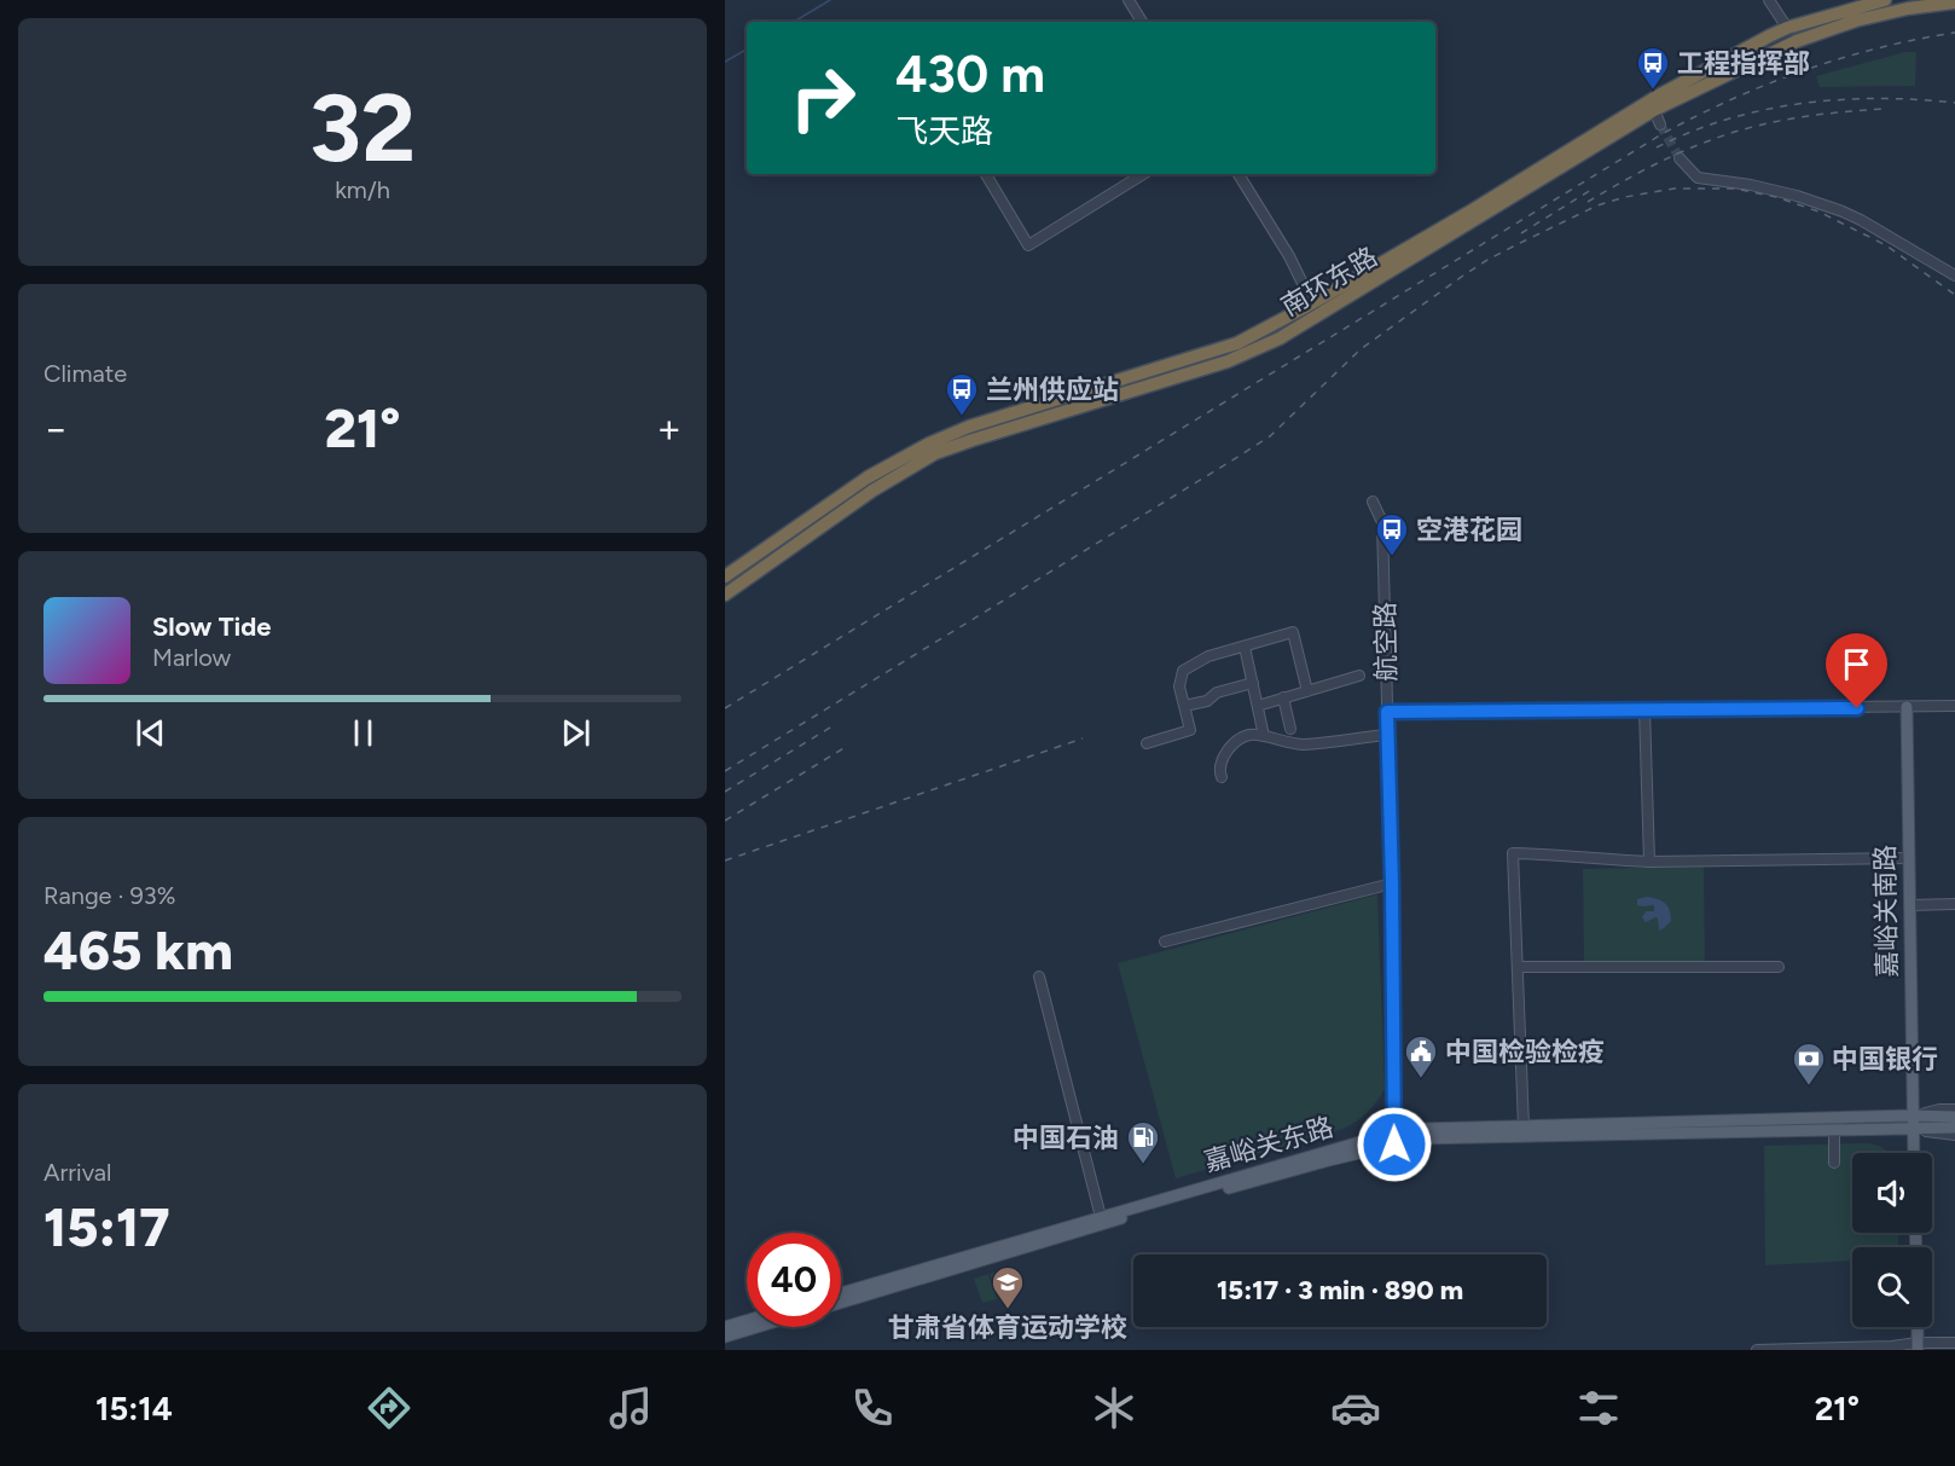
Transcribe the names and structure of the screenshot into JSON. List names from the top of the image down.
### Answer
{
  "streets": {
    "highway": ["南环东路"],
    "main road": ["嘉峪关南路", "嘉峪关东路"],
    "street": ["航空路"]
  },
  "crossings": [
    ["航空路", "嘉峪关东路"],
    ["嘉峪关南路", "嘉峪关东路"]
  ],
  "places": {
    "bus stop": ["工程指挥部", "兰州供应站", "空港花园"],
    "public building": ["中国检验检疫"],
    "bank": ["中国银行"],
    "fuel station": ["中国石油"],
    "school or university": ["甘肃省体育运动学校"]
  },
  "page": {
    "tile": [
      ["32", "km/h"],
      "Climate",
      ["Range · 93%", "465 km"],
      ["Arrival", "15:17"]
    ],
    "turn": ["430 m", "飞天路"],
    "heat": ["−", "21°", "+"],
    "song": ["Slow Tide", "Marlow"],
    "limit": "40",
    "trip": "15:17 · 3 min · 890 m",
    "tabs": ["15:14", "21°"]
  }
}
